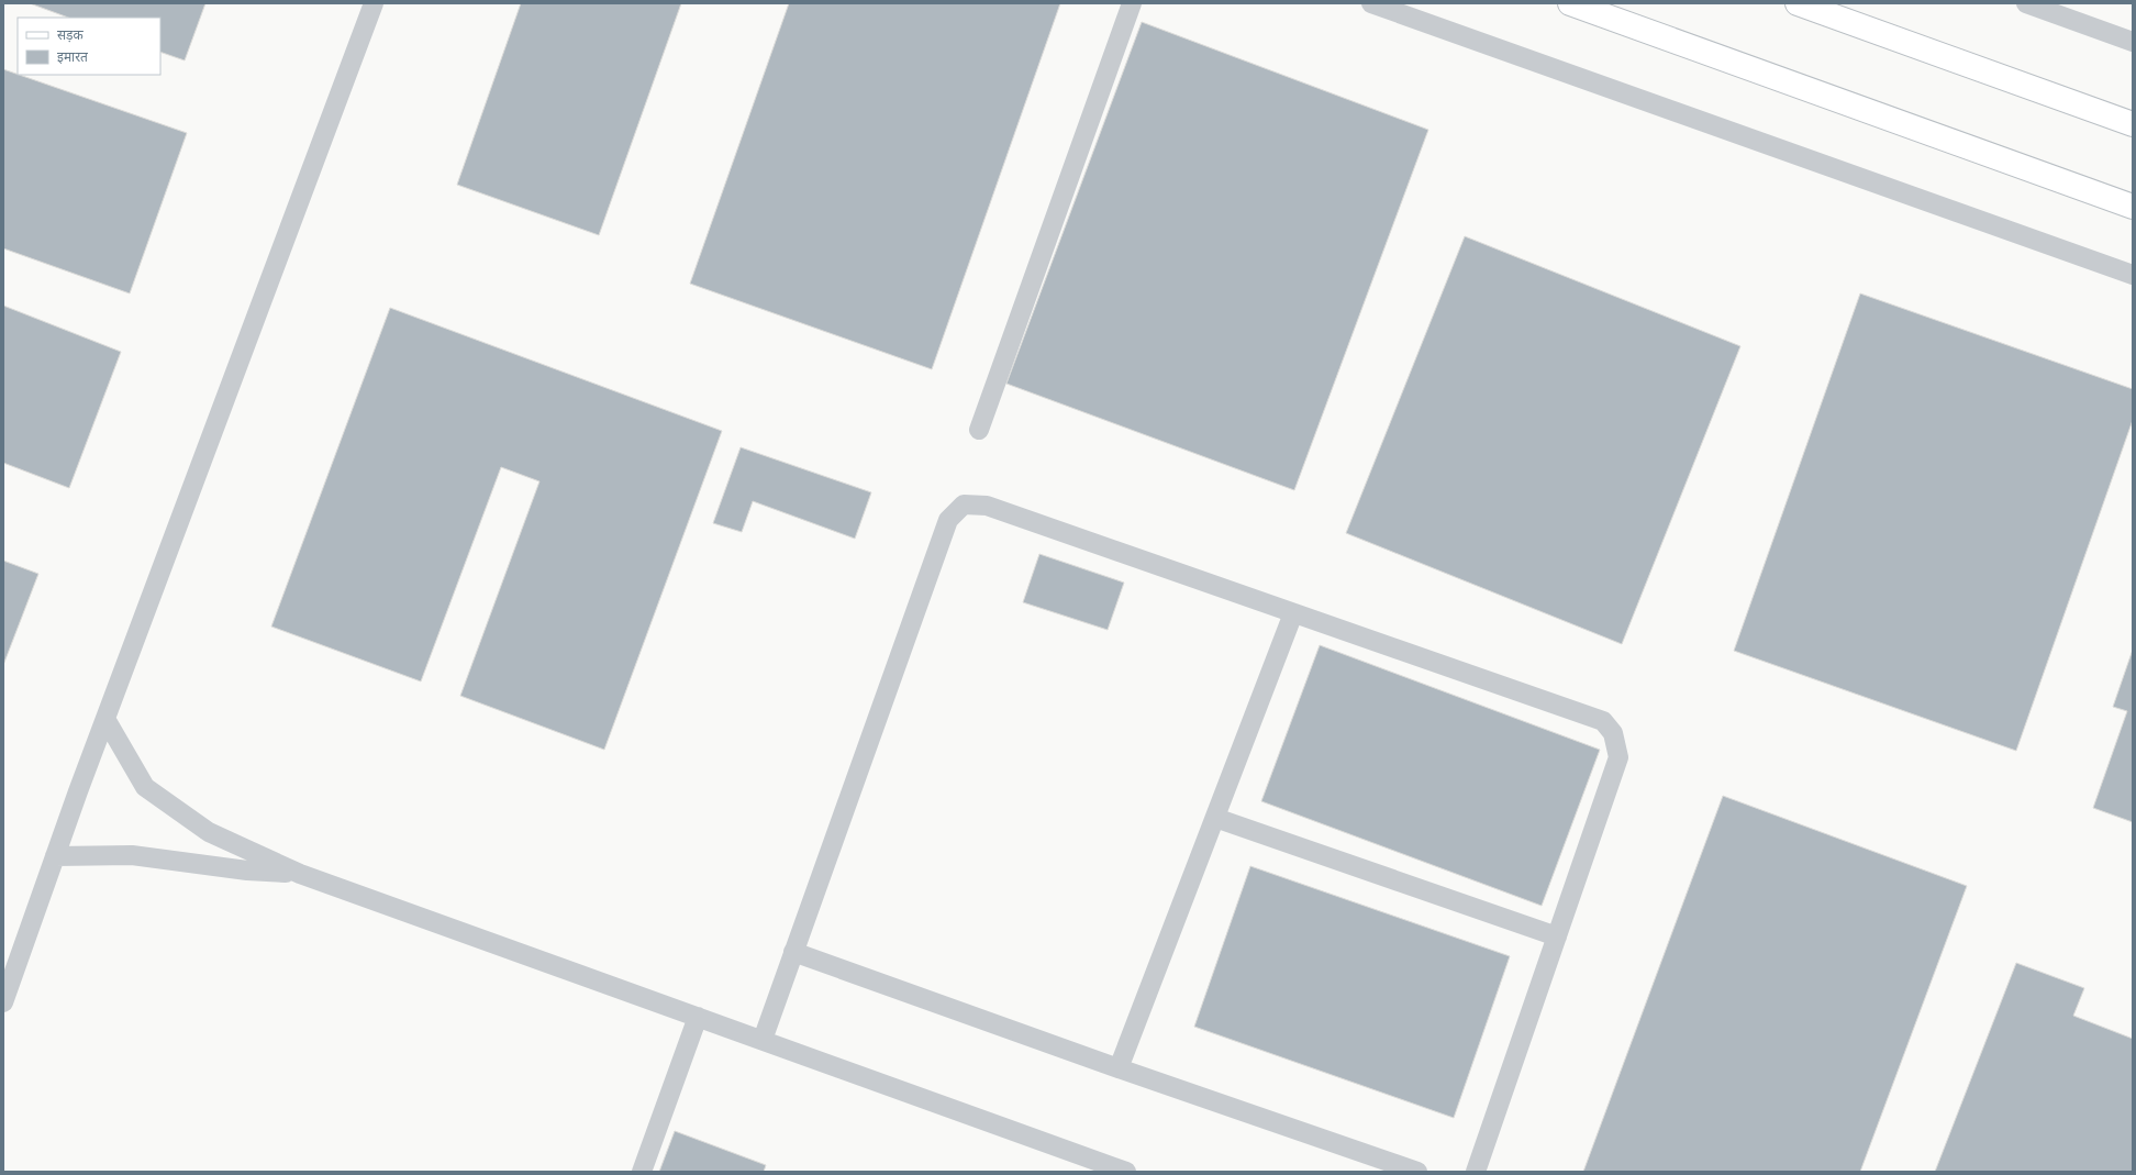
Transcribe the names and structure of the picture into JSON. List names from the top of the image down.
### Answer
{
  "legend": ["सड़क", "इमारत"]
}
